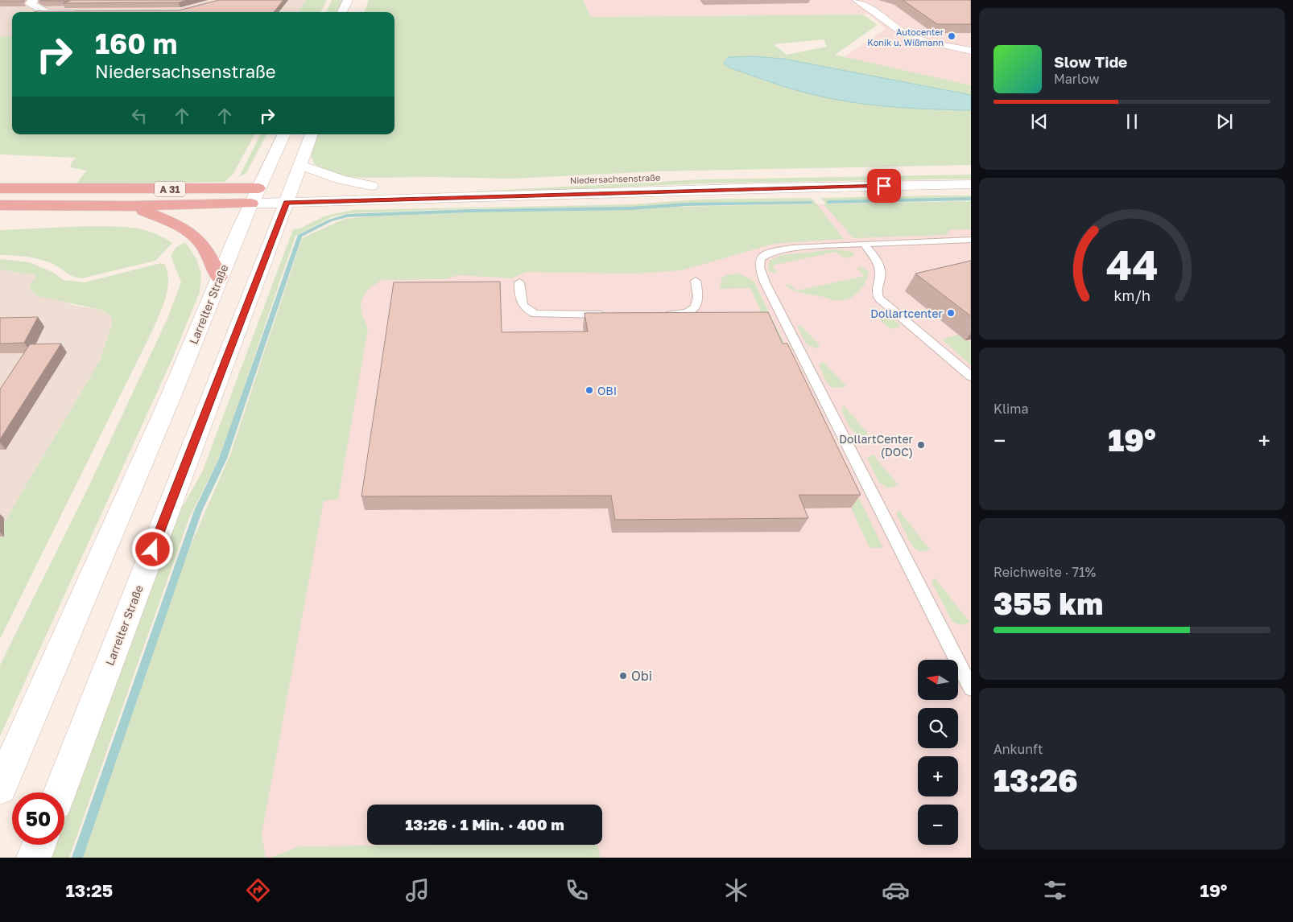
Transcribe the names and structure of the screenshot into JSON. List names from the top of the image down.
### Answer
{
  "streets": {
    "highway": ["A 31"],
    "main road": ["Niedersachsenstraße", "Larrelter Straße"]
  },
  "crossings": [
    ["Niedersachsenstraße", "A 31"],
    ["Niedersachsenstraße", "Larrelter Straße"],
    ["A 31", "Larrelter Straße"]
  ],
  "places": [
    "Autocenter Konik u. Wißmann",
    "Dollartcenter",
    "OBI",
    "DollartCenter (DOC)",
    "Obi"
  ],
  "north": "left",
  "page": {
    "turn": ["160 m", "Niedersachsenstraße"],
    "song": ["Slow Tide", "Marlow"],
    "tile": [
      "Klima",
      ["Reichweite · 71%", "355 km"],
      ["Ankunft", "13:26"]
    ],
    "heat": ["−", "19°", "+"],
    "map_buttons": ["+", "−"],
    "limit": "50",
    "trip": "13:26 · 1 Min. · 400 m",
    "tabs": ["13:25", "19°"],
    "gauge": ["44", "km/h"]
  }
}
